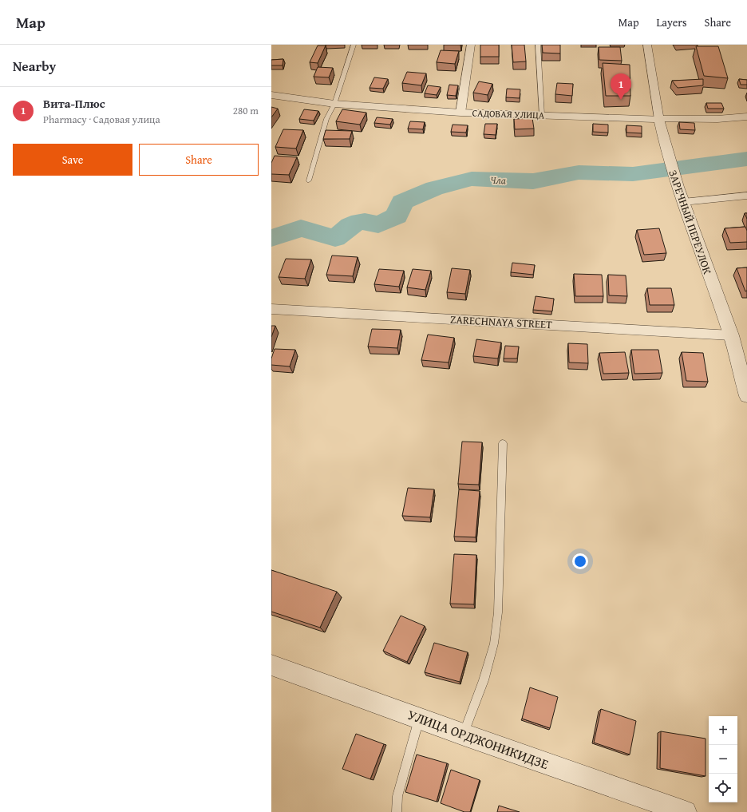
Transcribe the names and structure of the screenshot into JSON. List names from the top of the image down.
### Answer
{
  "streets": {
    "street": [
      "САДОВАЯ УЛИЦА",
      "ЗАРЕЧНЫЙ ПЕРЕУЛОК",
      "ZARECHNAYA STREET",
      "УЛИЦА ОРДЖОНИКИДЗЕ"
    ]
  },
  "crossings": [
    ["САДОВАЯ УЛИЦА", "ЗАРЕЧНЫЙ ПЕРЕУЛОК"],
    ["ЗАРЕЧНЫЙ ПЕРЕУЛОК", "ZARECHNAYA STREET"]
  ],
  "water": ["Чла"],
  "page": {
    "header": "Map",
    "nav": ["Map", "Layers", "Share"],
    "heading": "Nearby",
    "pins": "1",
    "list": [
      {
        "mark": "1",
        "name": "Вита-Плюс",
        "note": "Pharmacy · Садовая улица",
        "value": "280 m"
      }
    ],
    "buttons": ["Save", "Share"],
    "map_buttons": ["+", "−"]
  }
}
